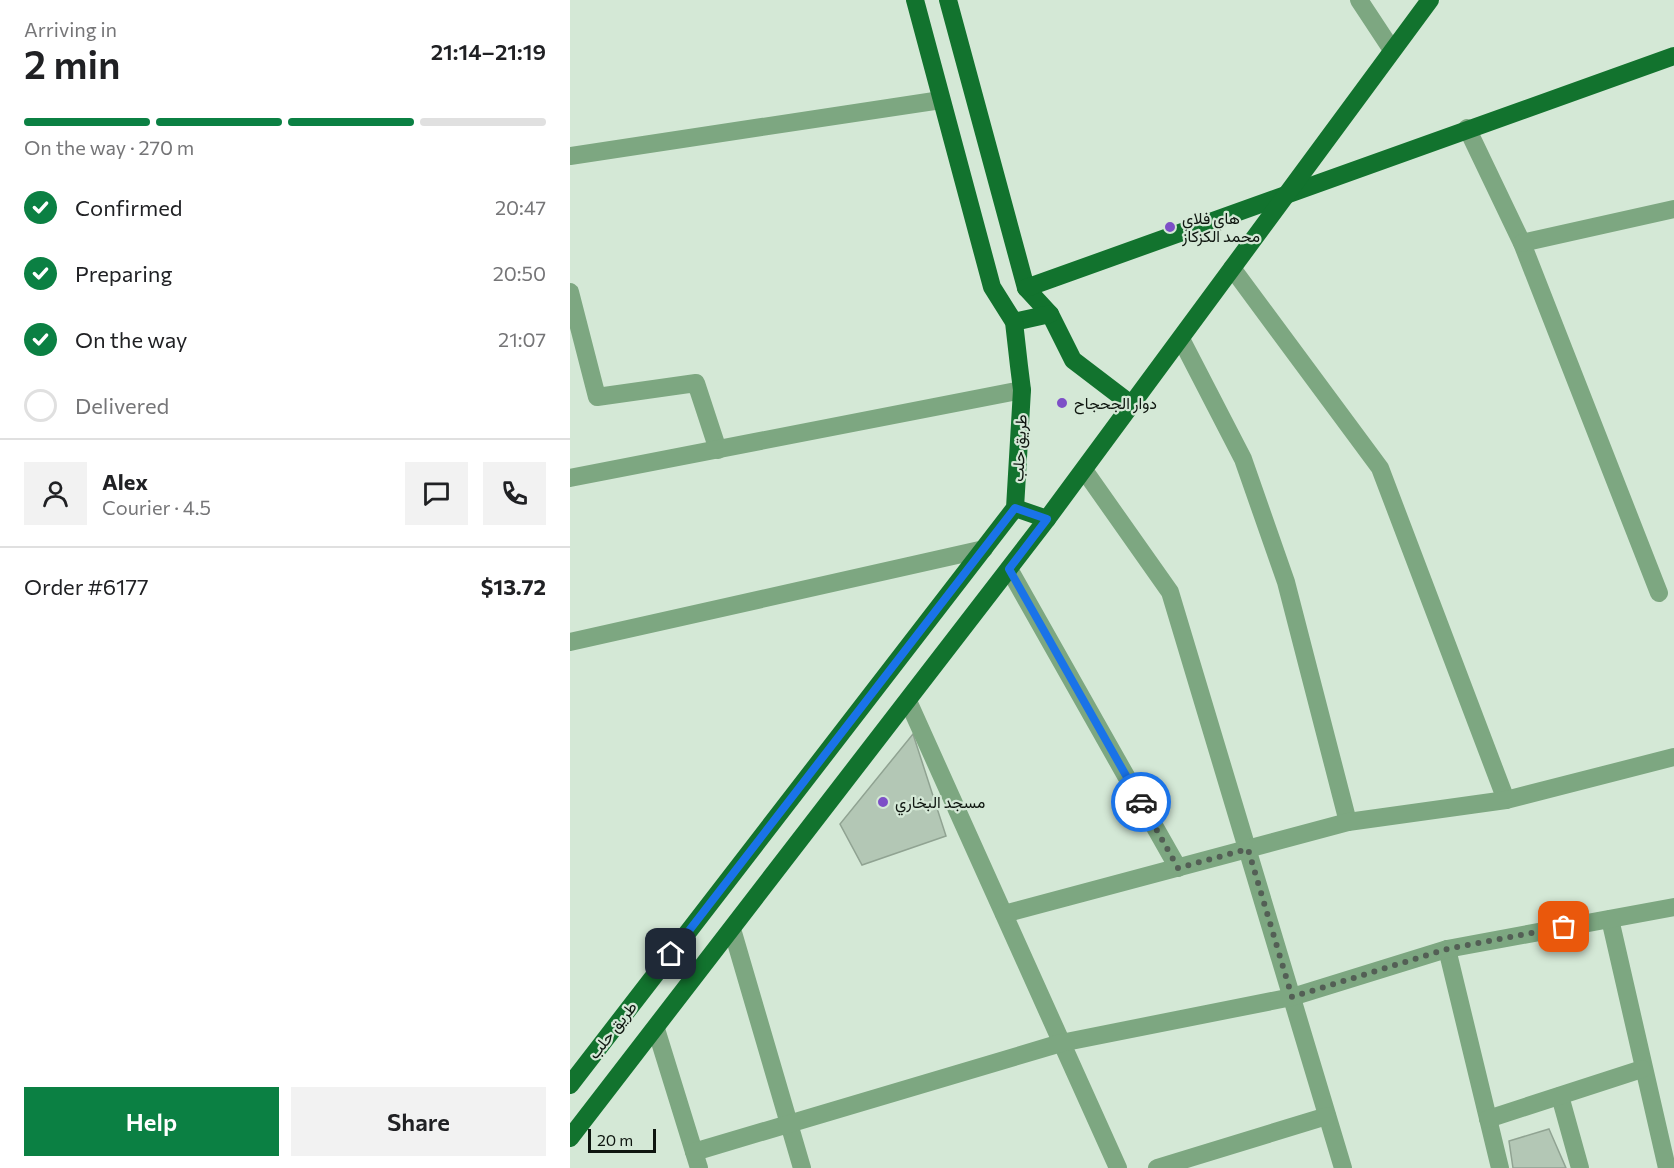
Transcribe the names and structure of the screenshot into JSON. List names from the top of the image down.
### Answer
{
  "streets": {
    "main road": ["طريق حلب"]
  },
  "places": ["هاي فلاي محمد الكزكاز", "دوار الجحجاح", "مسجد البخاري"],
  "scale_bar": "20 m",
  "page": {
    "heading": ["2 min", "Arriving in", "21:14–21:19"],
    "panel": [
      "Alex",
      "Courier · 4.5",
      "Order #6177",
      "$13.72"
    ],
    "bar": "On the way · 270 m",
    "list": [
      ["Confirmed", "20:47"],
      ["Preparing", "20:50"],
      ["On the way", "21:07"],
      "Delivered"
    ],
    "buttons": ["Help", "Share"],
    "scale": "20 m"
  }
}
